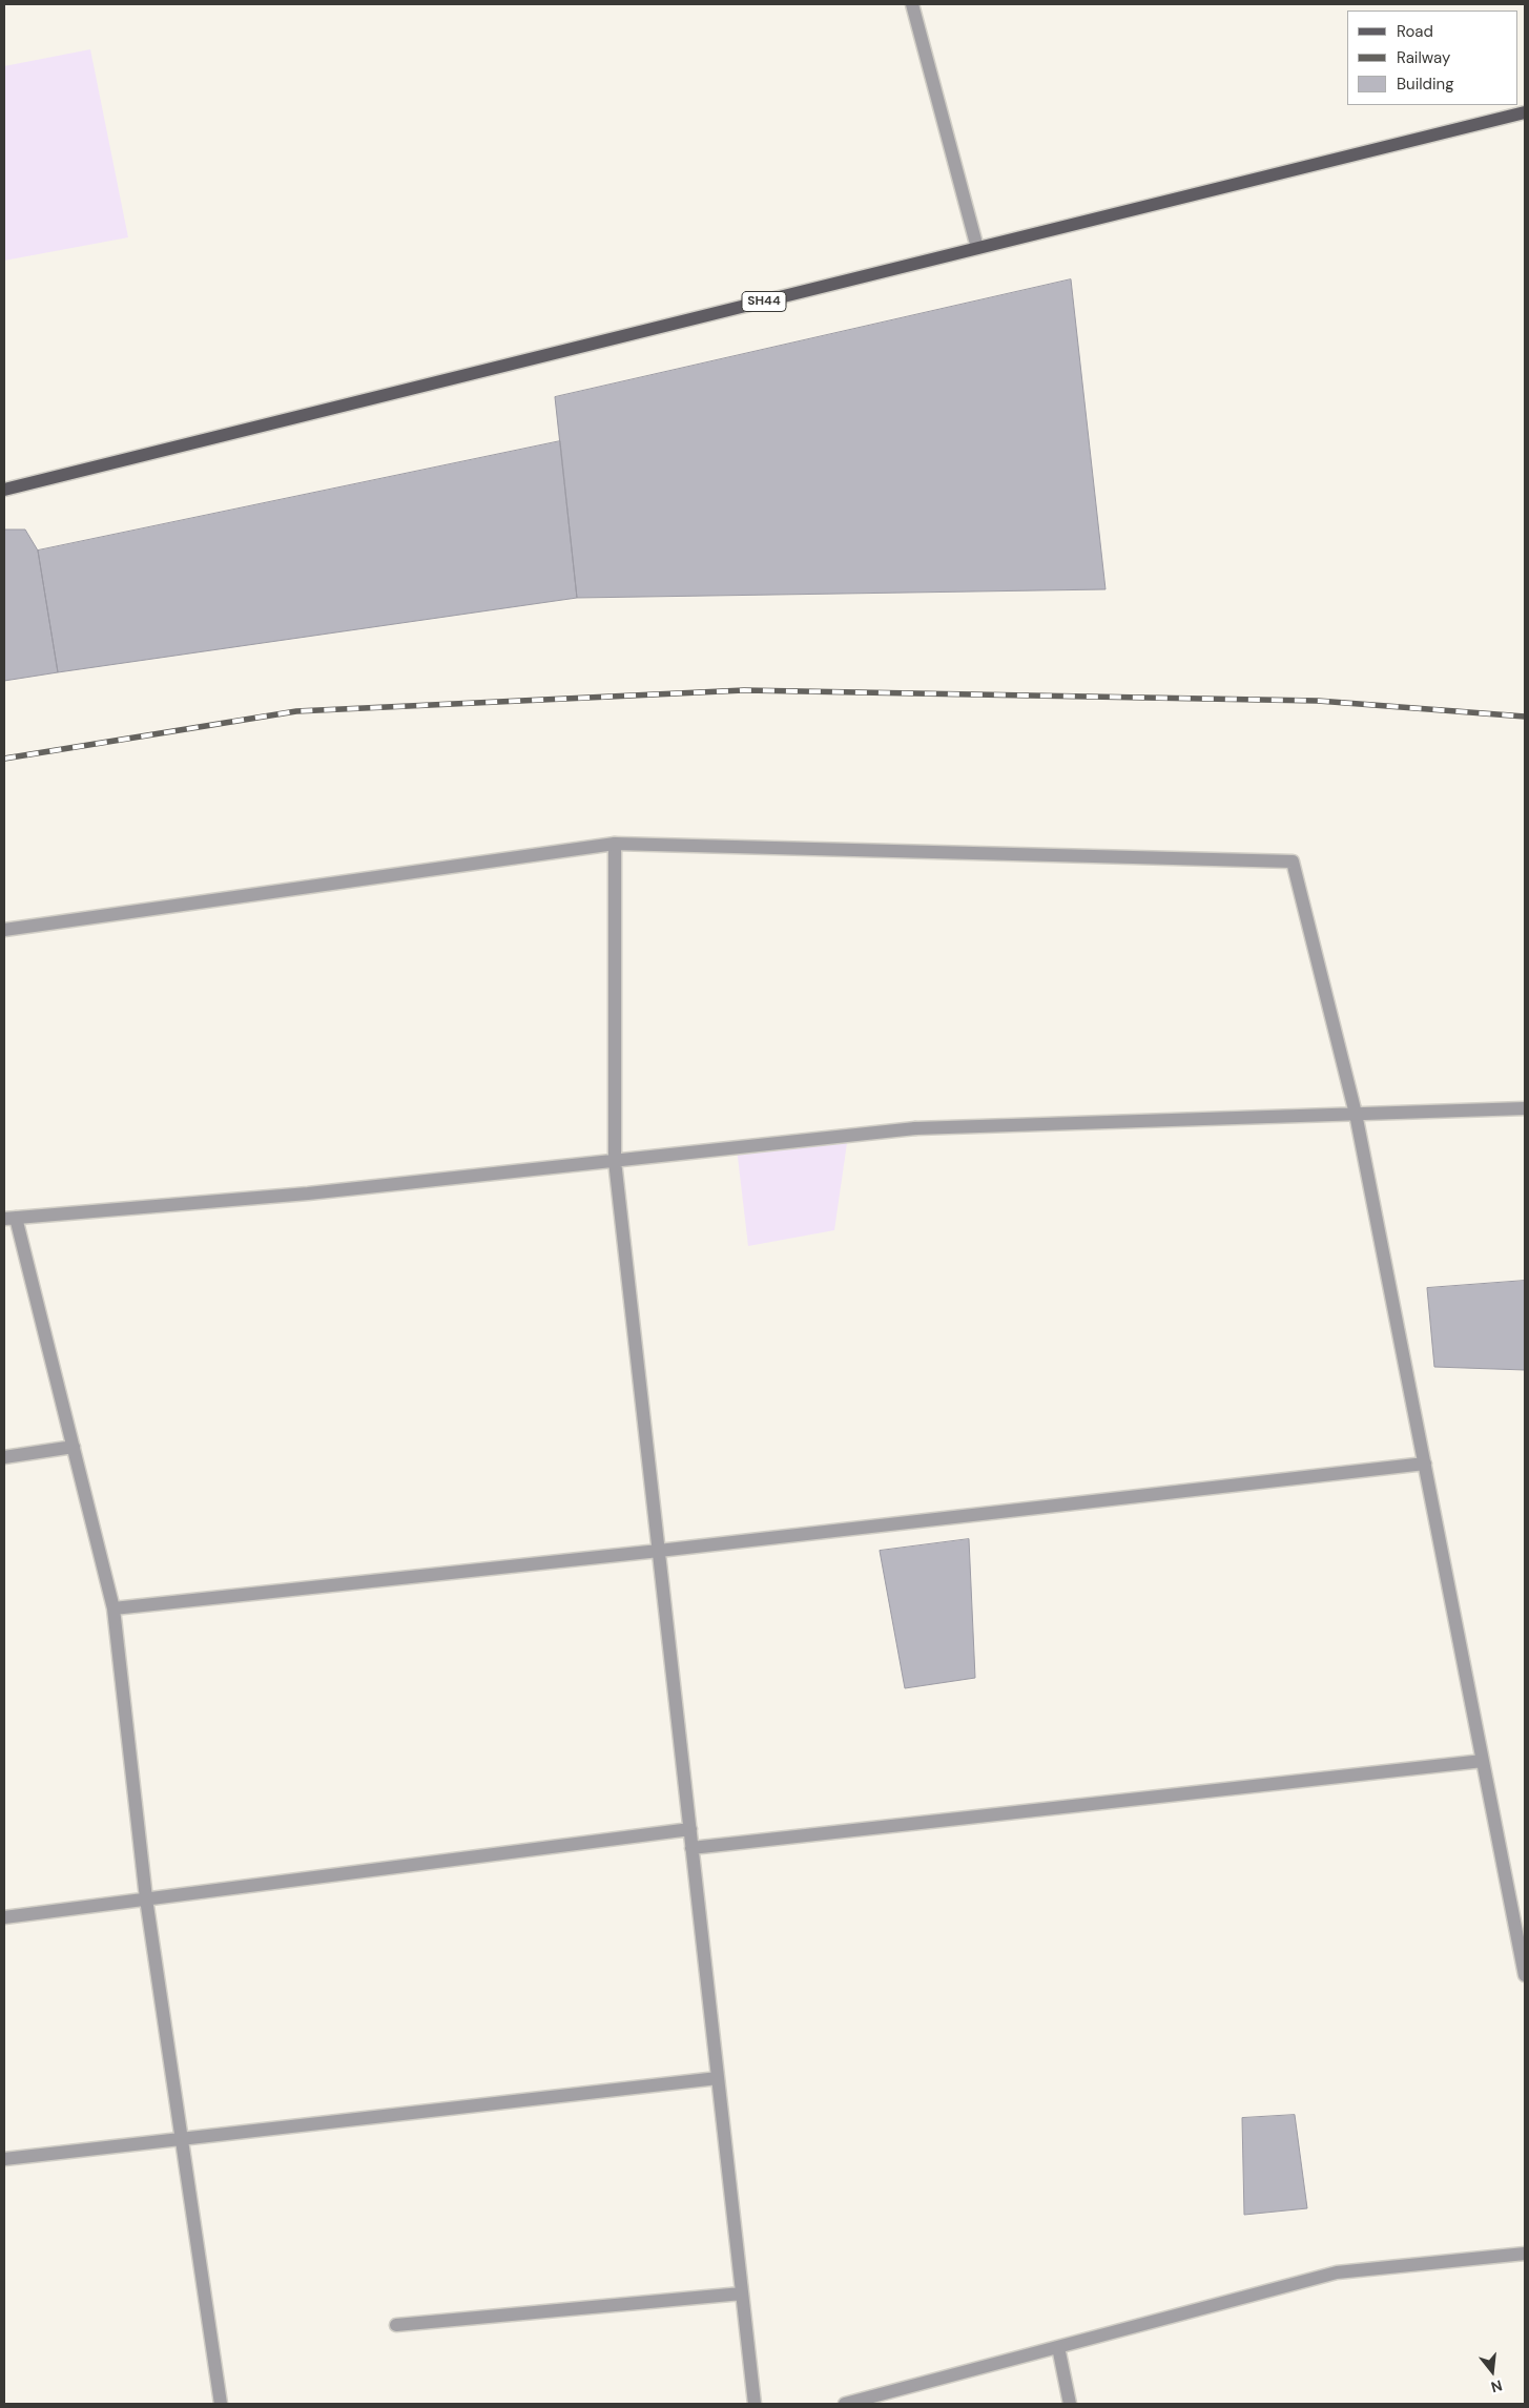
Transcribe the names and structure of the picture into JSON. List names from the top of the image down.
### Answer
{
  "streets": {
    "main road": ["SH44"]
  },
  "legend": ["Road", "Railway", "Building"],
  "north": "bottom"
}
